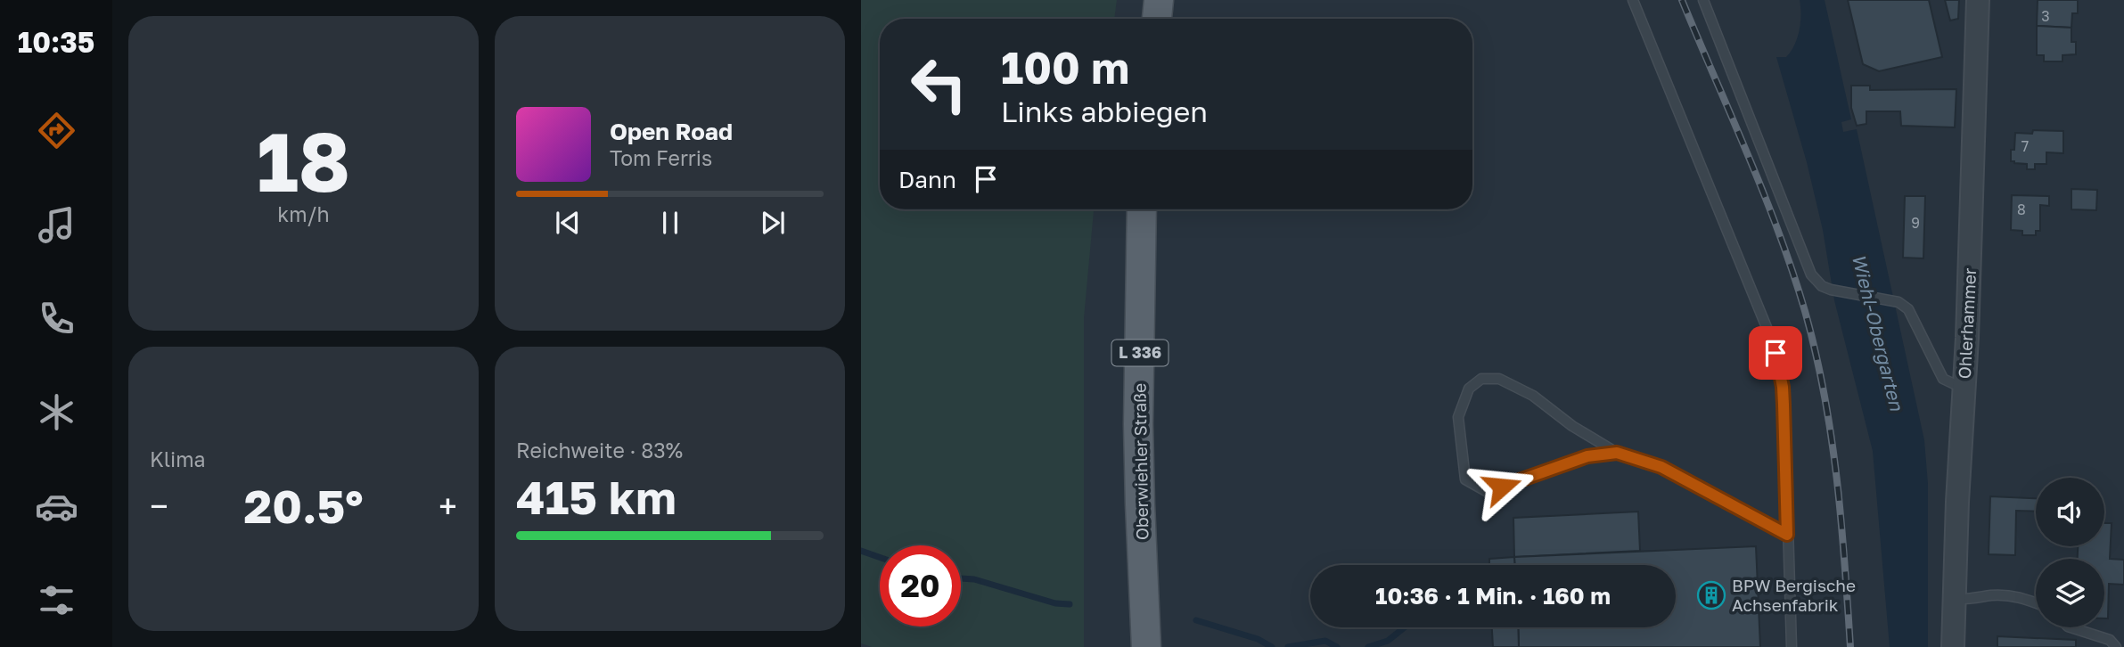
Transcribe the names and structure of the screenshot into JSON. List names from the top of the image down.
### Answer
{
  "streets": {
    "main road": ["L 336", "Oberwiehler Straße"],
    "street": ["Ohlerhammer"]
  },
  "water": ["Wiehl-Obergarten"],
  "places": {
    "building": ["BPW Bergische Achsenfabrik"]
  },
  "house_numbers": [
    "3",
    "7",
    "8",
    "9"
  ],
  "page": {
    "tabs": "10:35",
    "tile": [
      ["18", "km/h"],
      "Klima",
      ["Reichweite · 83%", "415 km"]
    ],
    "turn": ["100 m", "Links abbiegen"],
    "song": ["Open Road", "Tom Ferris"],
    "then": "Dann",
    "heat": ["−", "20.5°", "+"],
    "limit": "20",
    "trip": "10:36 · 1 Min. · 160 m"
  }
}
